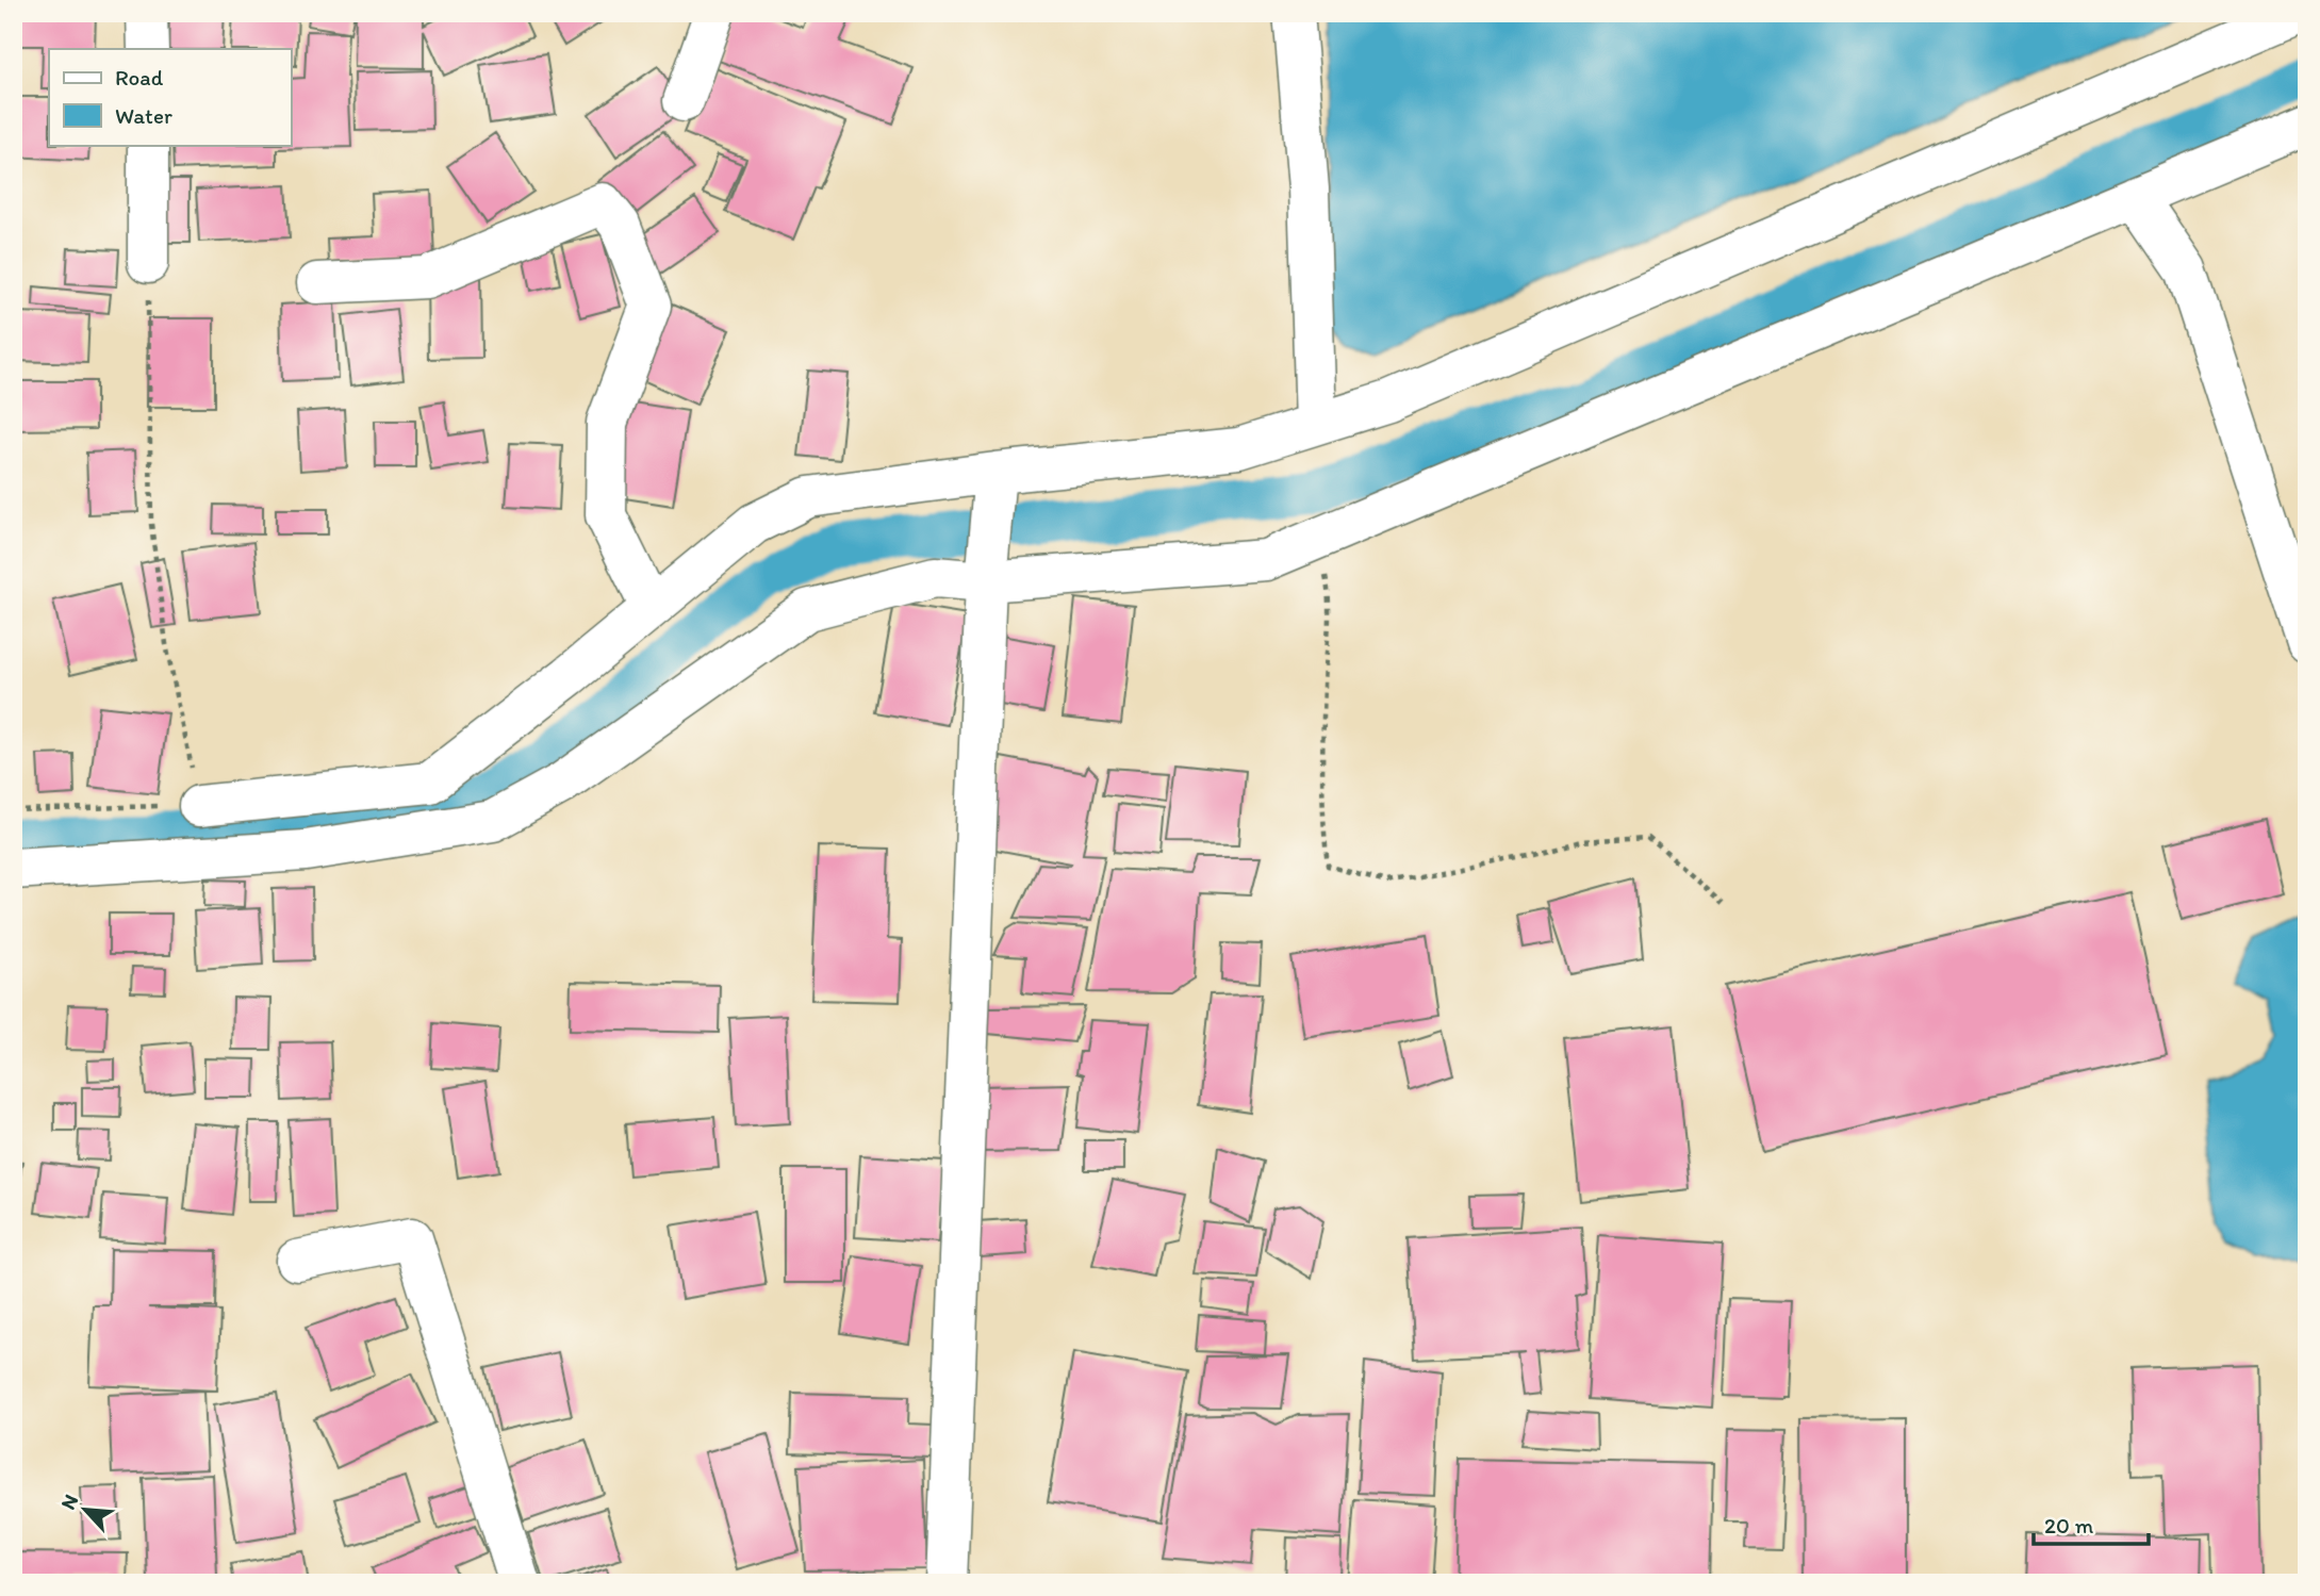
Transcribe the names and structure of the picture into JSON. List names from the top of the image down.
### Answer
{
  "legend": ["Road", "Water"],
  "scale_bar": "20 m",
  "north": "top left"
}
